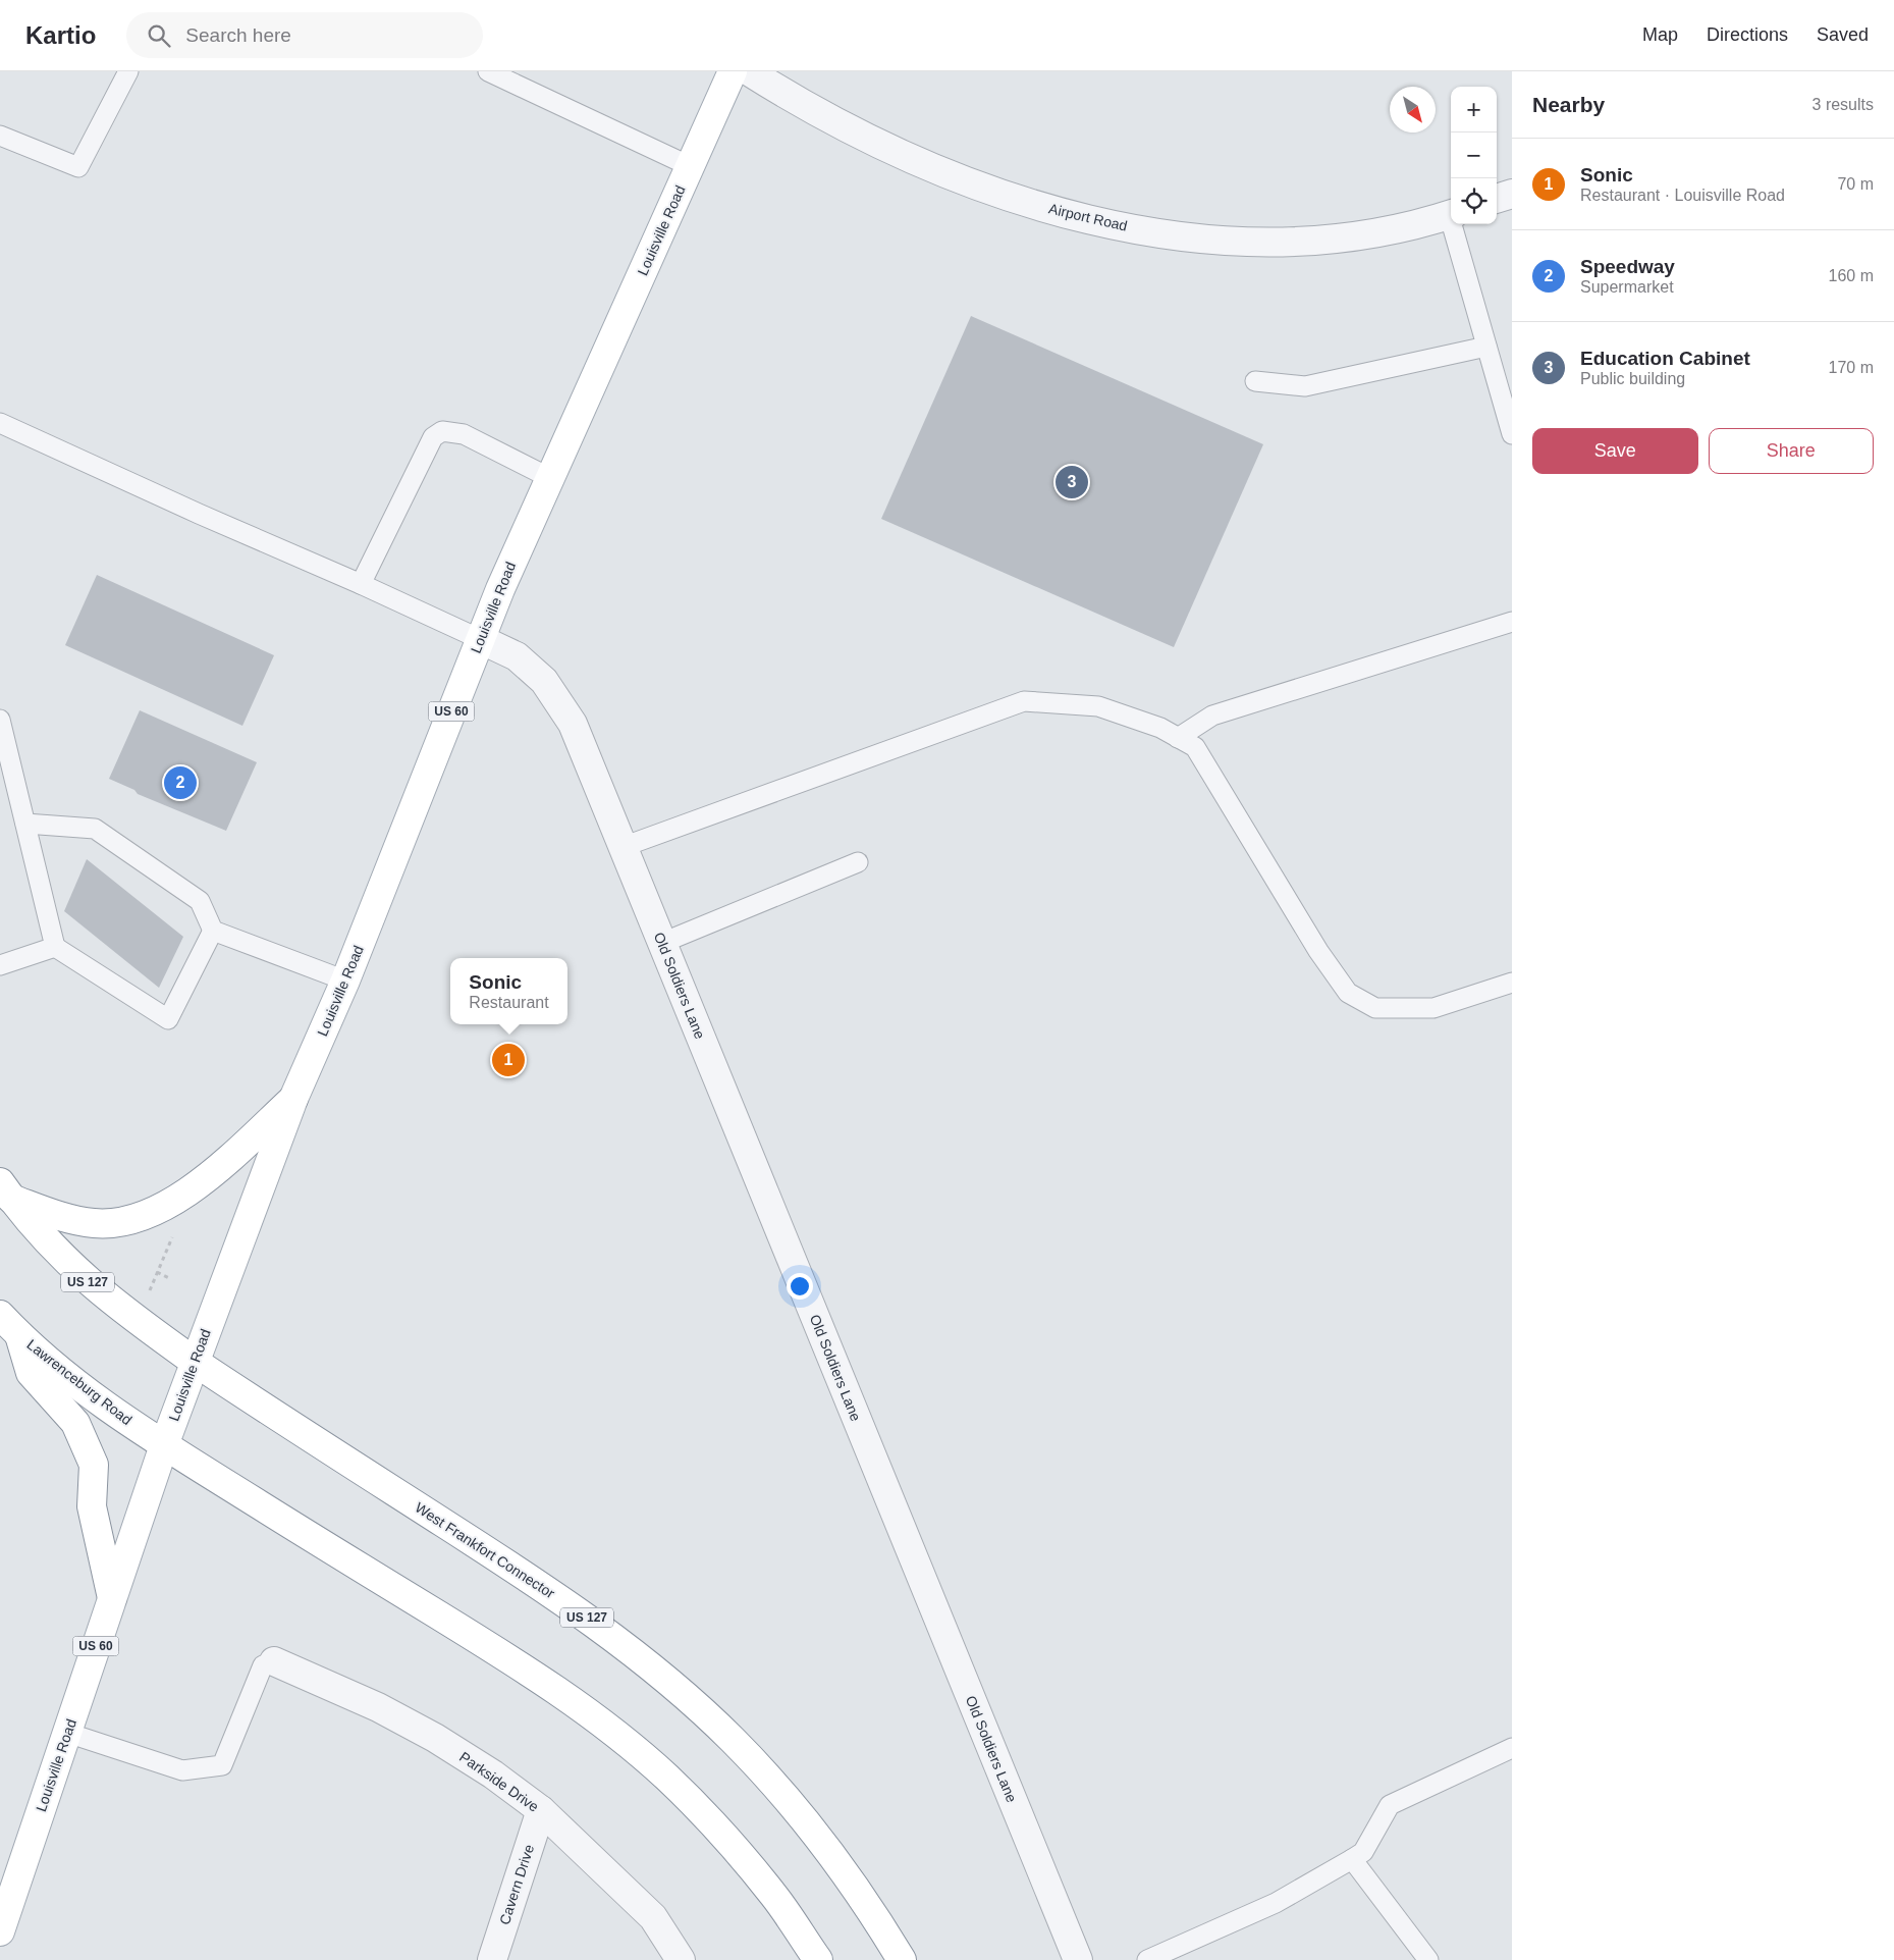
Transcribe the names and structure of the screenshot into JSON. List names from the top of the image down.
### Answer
{
  "streets": {
    "main road": [
      "Louisville Road",
      "US 60",
      "US 127",
      "Lawrenceburg Road",
      "West Frankfort Connector"
    ],
    "street": [
      "Airport Road",
      "Old Soldiers Lane",
      "Parkside Drive",
      "Cavern Drive"
    ]
  },
  "crossings": [
    ["Louisville Road", "Old Soldiers Lane"],
    ["Louisville Road", "US 127"],
    ["Louisville Road", "Lawrenceburg Road"],
    ["Louisville Road", "West Frankfort Connector"],
    ["US 127", "West Frankfort Connector"],
    ["Parkside Drive", "Cavern Drive"]
  ],
  "north": "bottom right",
  "page": {
    "header": "Kartio",
    "search": "Search here",
    "nav": ["Map", "Directions", "Saved"],
    "heading": ["Nearby", "3 results"],
    "map_buttons": ["+", "−"],
    "list": [
      {
        "mark": "1",
        "name": "Sonic",
        "note": "Restaurant · Louisville Road",
        "value": "70 m"
      },
      {
        "mark": "2",
        "name": "Speedway",
        "note": "Supermarket",
        "value": "160 m"
      },
      {
        "mark": "3",
        "name": "Education Cabinet",
        "note": "Public building",
        "value": "170 m"
      }
    ],
    "buttons": ["Save", "Share"],
    "pins": ["3", "2", "1"],
    "popup": ["Sonic", "Restaurant"]
  }
}
